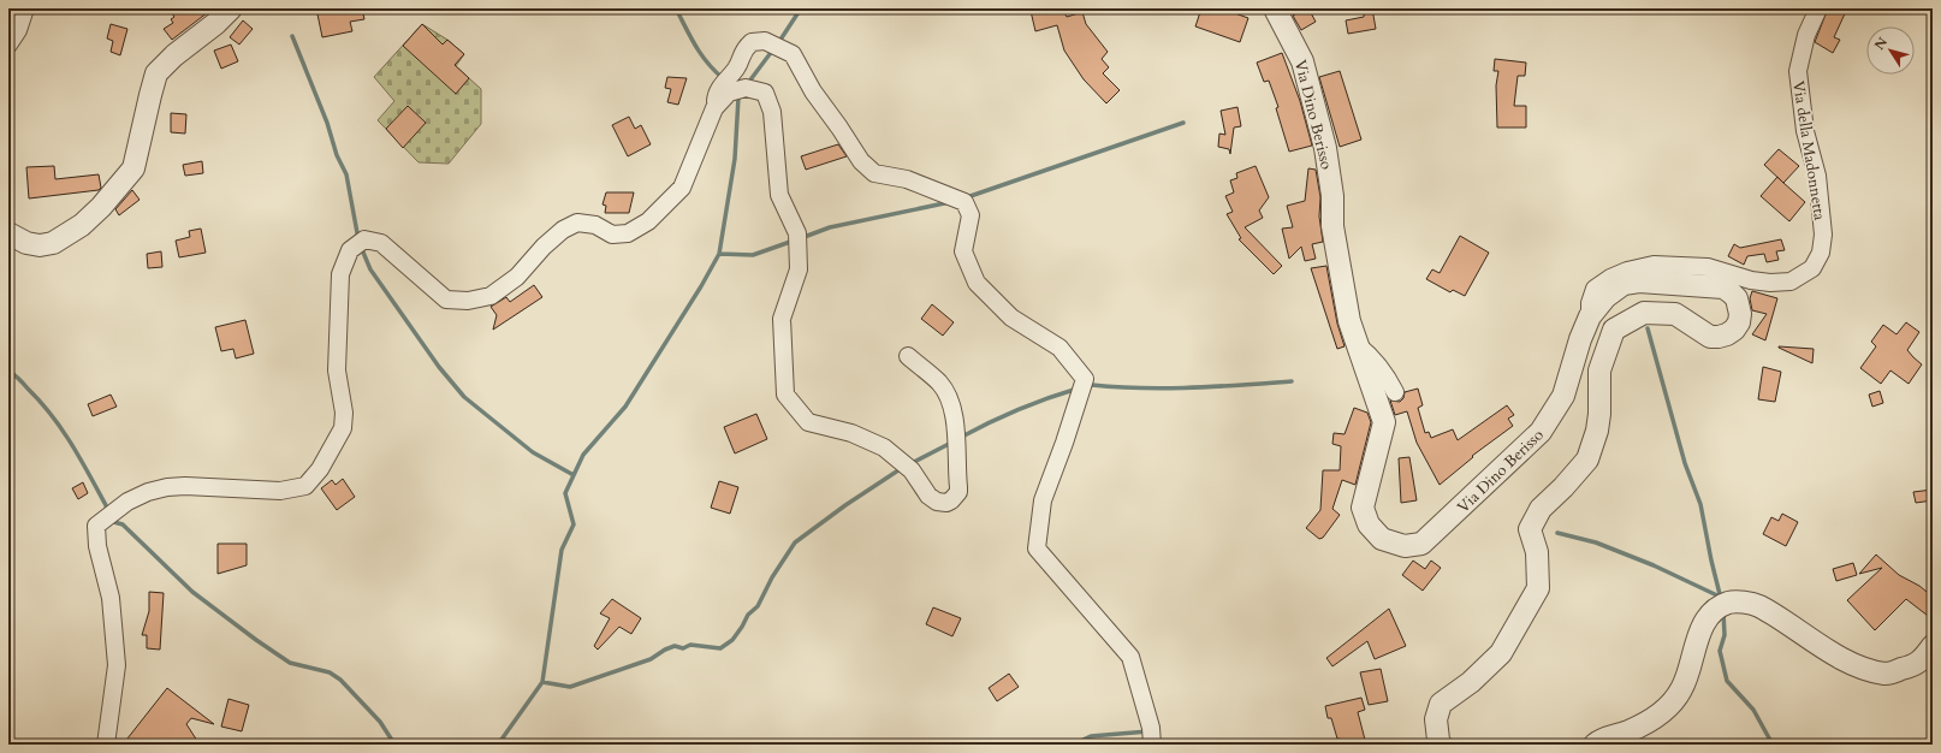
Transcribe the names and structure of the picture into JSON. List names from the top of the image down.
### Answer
{
  "streets": {
    "street": ["Via Dino Berisso", "Via della Madonnetta"]
  },
  "crossings": [
    ["Via Dino Berisso", "Via della Madonnetta"]
  ],
  "north": "top left"
}
